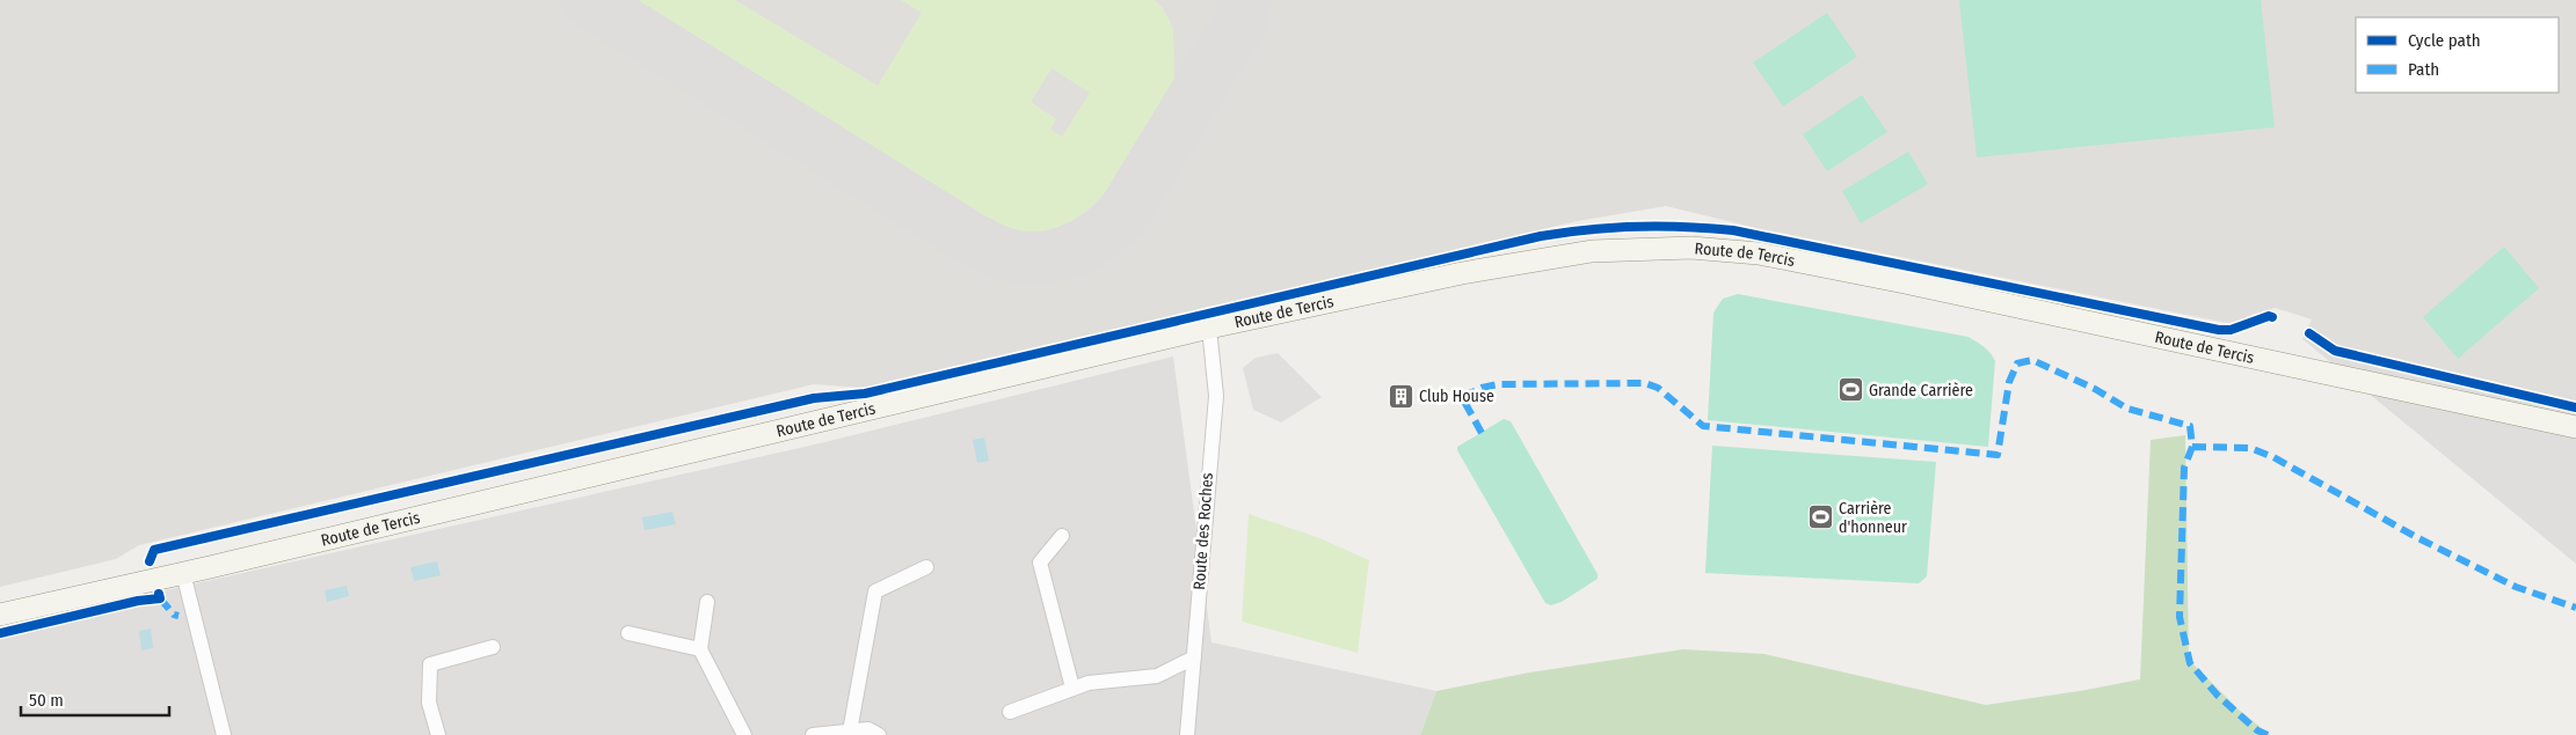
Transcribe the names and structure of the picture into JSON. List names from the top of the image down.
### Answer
{
  "streets": {
    "main road": ["Route de Tercis"],
    "street": ["Route des Roches"]
  },
  "crossings": [
    ["Route de Tercis", "Route des Roches"]
  ],
  "places": {
    "sports": ["Grande Carrière", "Carrière d'honneur"],
    "building": ["Club House"]
  },
  "legend": ["Cycle path", "Path"],
  "scale_bar": "50 m"
}
